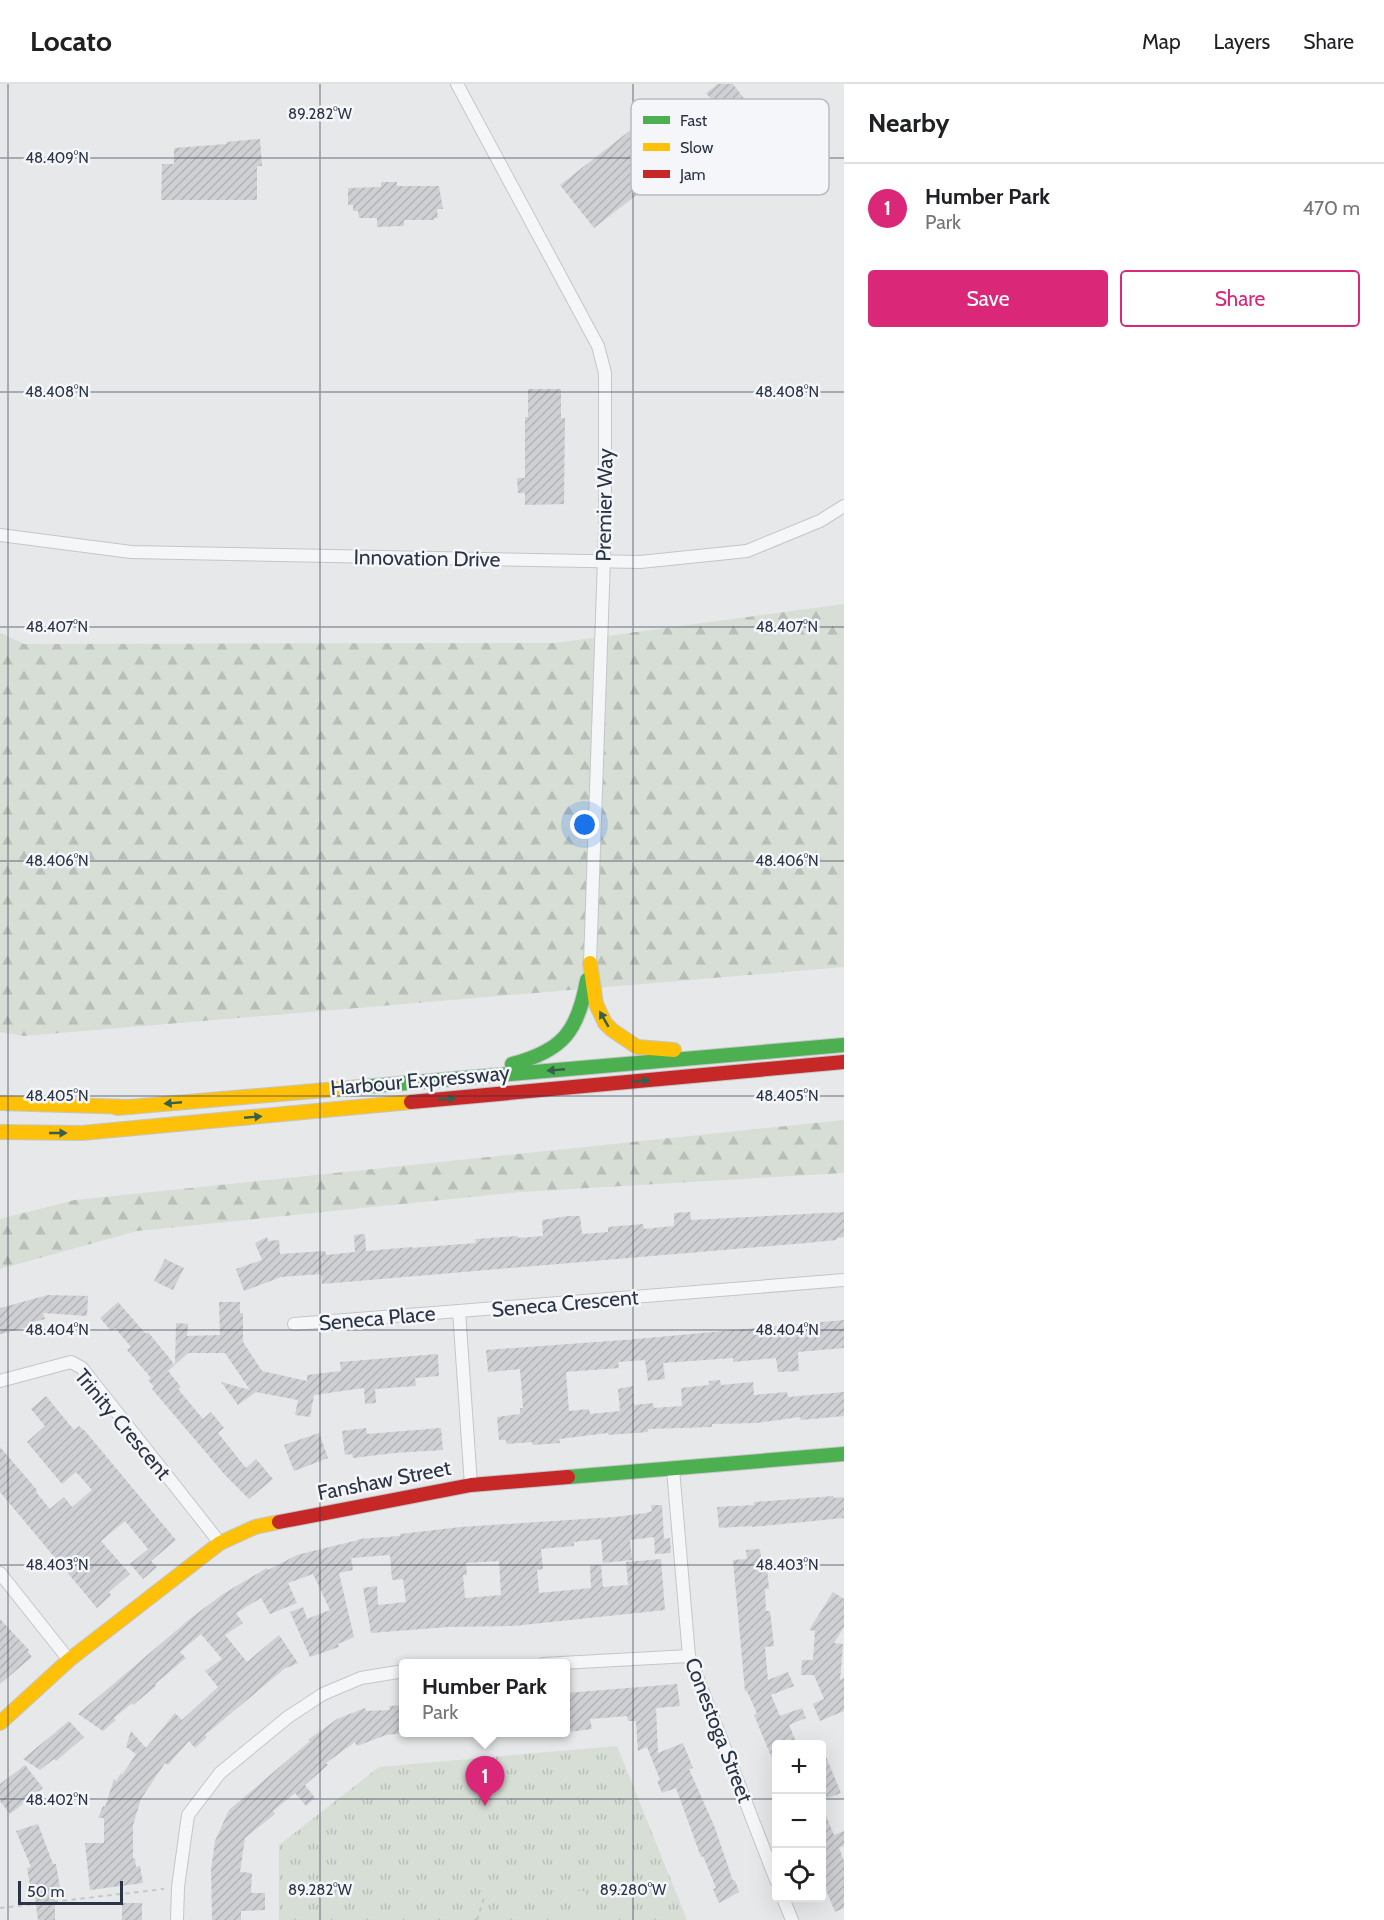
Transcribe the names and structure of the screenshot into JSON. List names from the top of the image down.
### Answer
{
  "streets": {
    "main road": ["Harbour Expressway", "Fanshaw Street"],
    "street": [
      "Premier Way",
      "Innovation Drive",
      "Seneca Crescent",
      "Seneca Place",
      "Trinity Crescent",
      "Conestoga Street"
    ]
  },
  "crossings": [
    ["Premier Way", "Innovation Drive"],
    ["Seneca Crescent", "Seneca Place"],
    ["Trinity Crescent", "Fanshaw Street"],
    ["Fanshaw Street", "Conestoga Street"]
  ],
  "legend": ["Fast", "Slow", "Jam"],
  "scale_bar": "50 m",
  "page": {
    "header": "Locato",
    "nav": ["Map", "Layers", "Share"],
    "heading": "Nearby",
    "list": [
      {
        "mark": "1",
        "name": "Humber Park",
        "note": "Park",
        "value": "470 m"
      }
    ],
    "buttons": ["Save", "Share"],
    "popup": ["Humber Park", "Park"],
    "map_buttons": ["+", "−"],
    "pins": "1",
    "scale": "50 m"
  },
  "coordinates": [
    "89.282°W",
    "48.409°N",
    "48.408°N",
    "48.407°N",
    "48.406°N",
    "48.405°N",
    "48.404°N",
    "48.403°N",
    "48.402°N",
    "89.280°W"
  ]
}
